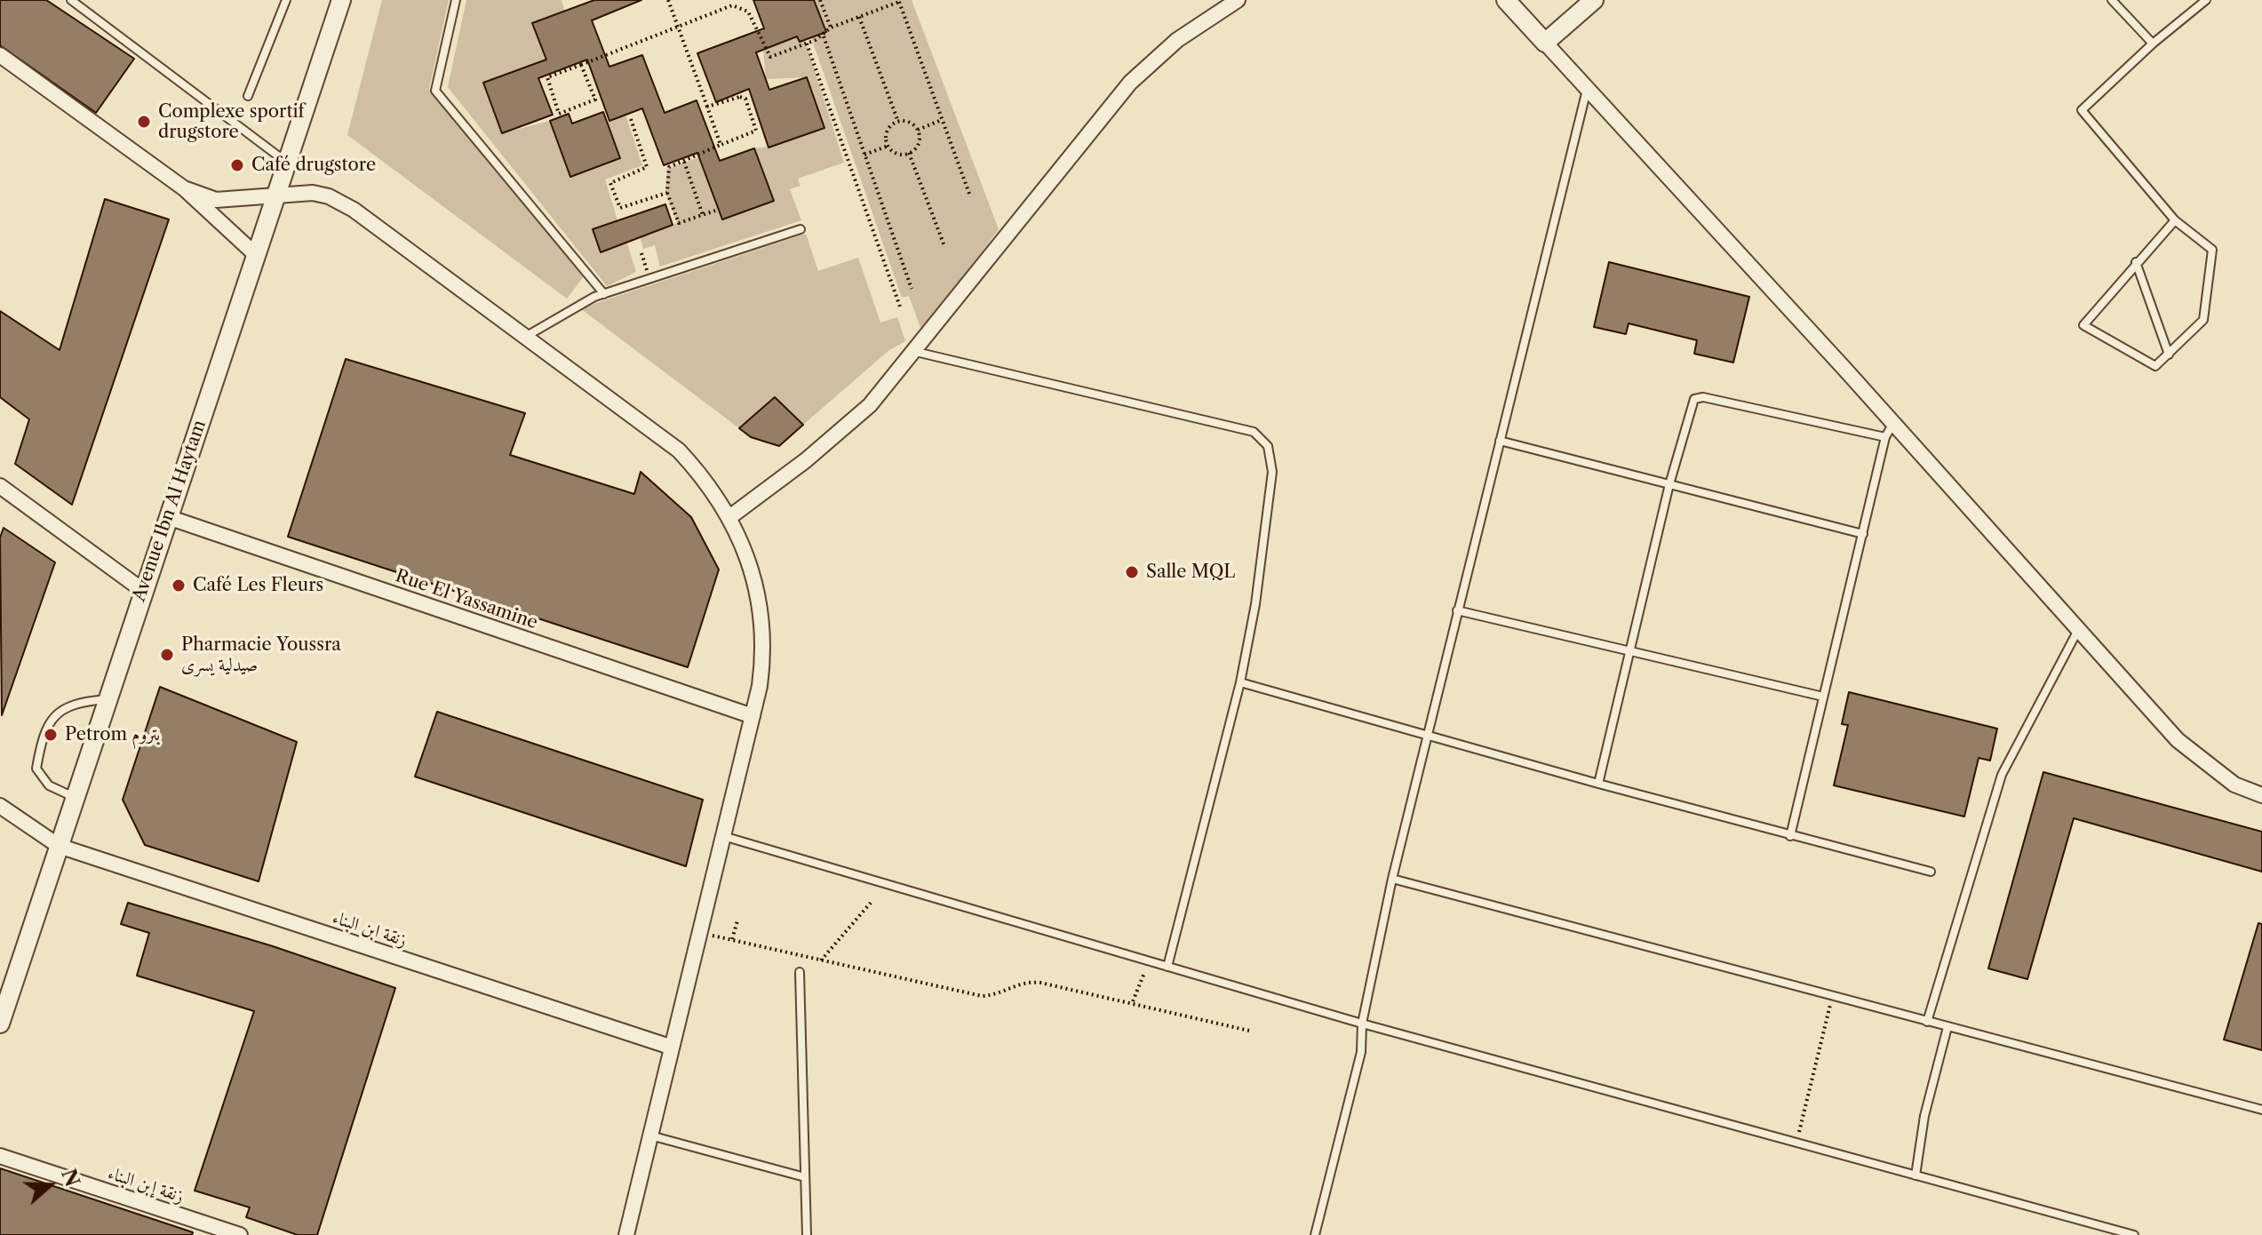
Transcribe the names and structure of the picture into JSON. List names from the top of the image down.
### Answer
{
  "streets": {
    "street": [
      "Avenue Ibn Al Haytam",
      "Rue El Yassamine",
      "زنقة ابن البناء",
      "زنقة إبن البناء"
    ]
  },
  "crossings": [
    ["Avenue Ibn Al Haytam", "Rue El Yassamine"],
    ["Avenue Ibn Al Haytam", "زنقة ابن البناء"]
  ],
  "places": [
    "Complexe sportif drugstore",
    "Café drugstore",
    "Salle MQL",
    "Café Les Fleurs",
    "Pharmacie Youssra صيدلية يسرى",
    "Petrom بتروم"
  ],
  "north": "right"
}
